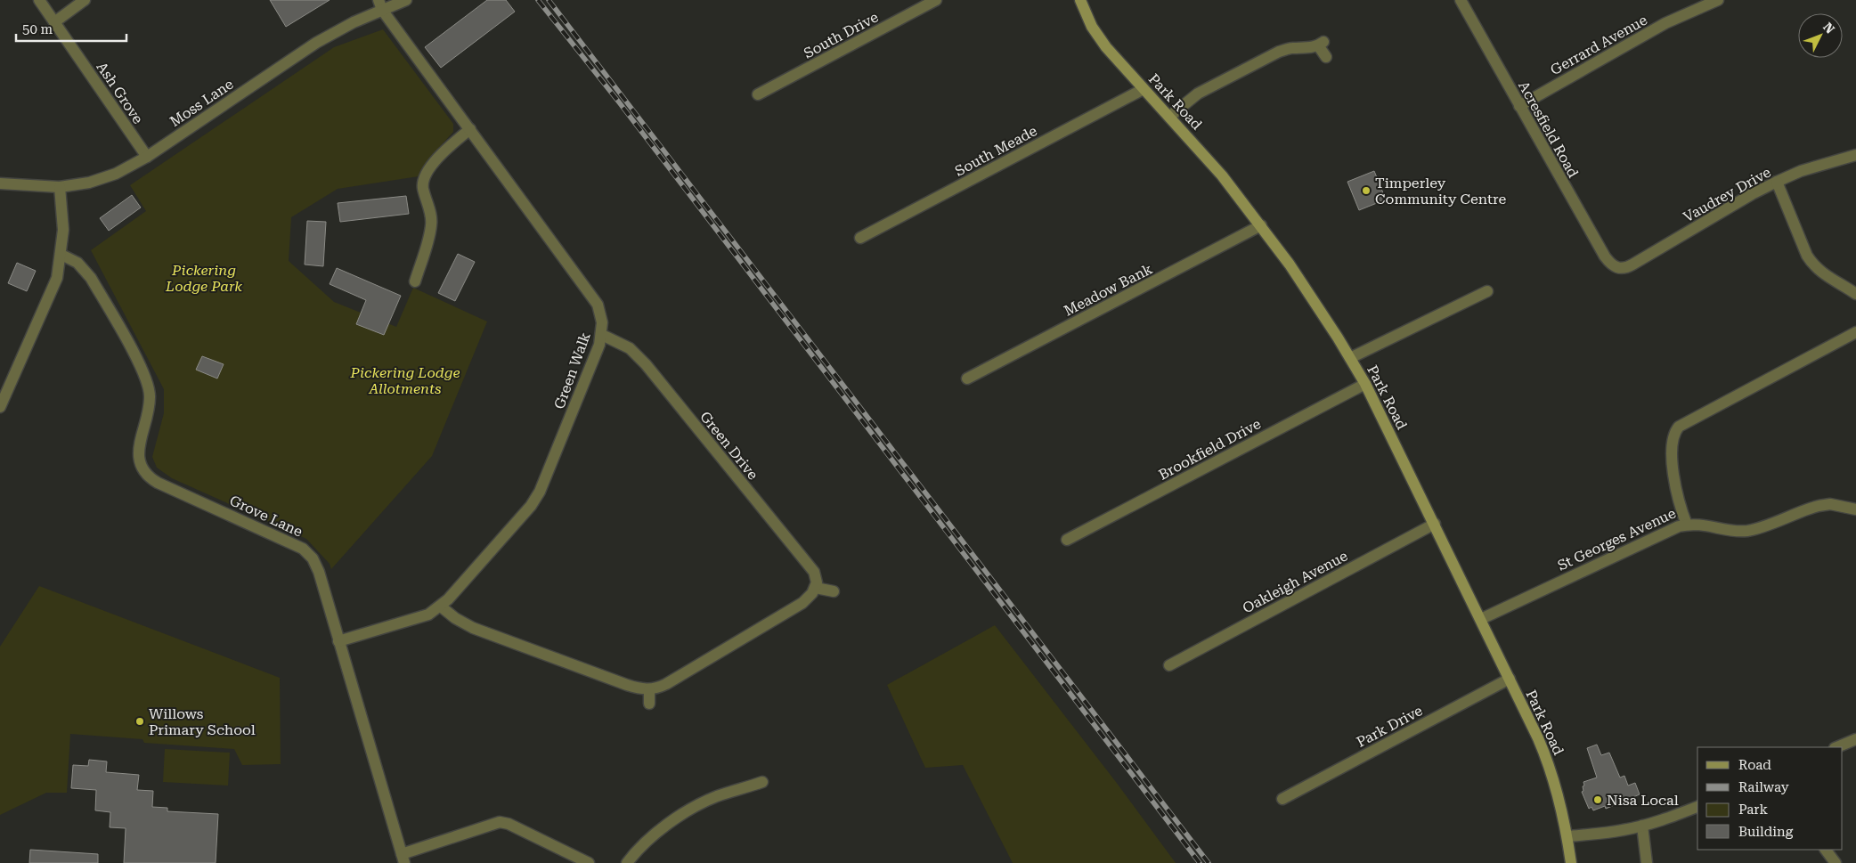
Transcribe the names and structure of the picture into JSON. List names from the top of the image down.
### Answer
{
  "streets": {
    "main road": ["Park Road"],
    "street": [
      "South Drive",
      "Gerrard Avenue",
      "Ash Grove",
      "Moss Lane",
      "Acresfield Road",
      "South Meade",
      "Vaudrey Drive",
      "Meadow Bank",
      "Green Walk",
      "Green Drive",
      "Brookfield Drive",
      "Grove Lane",
      "St Georges Avenue",
      "Oakleigh Avenue",
      "Park Drive"
    ]
  },
  "crossings": [
    ["Gerrard Avenue", "Acresfield Road"],
    ["Ash Grove", "Moss Lane"],
    ["Park Road", "South Meade"],
    ["Park Road", "Meadow Bank"],
    ["Park Road", "Brookfield Drive"],
    ["Park Road", "St Georges Avenue"],
    ["Park Road", "Oakleigh Avenue"],
    ["Park Road", "Park Drive"],
    ["Moss Lane", "Green Walk"],
    ["Acresfield Road", "Vaudrey Drive"],
    ["Green Walk", "Green Drive"],
    ["Green Walk", "Grove Lane"]
  ],
  "parks": ["Pickering Lodge Park", "Pickering Lodge Allotments"],
  "places": ["Timperley Community Centre", "Willows Primary School", "Nisa Local"],
  "legend": [
    "Road",
    "Railway",
    "Park",
    "Building"
  ],
  "scale_bar": "50 m",
  "north": "top right"
}
